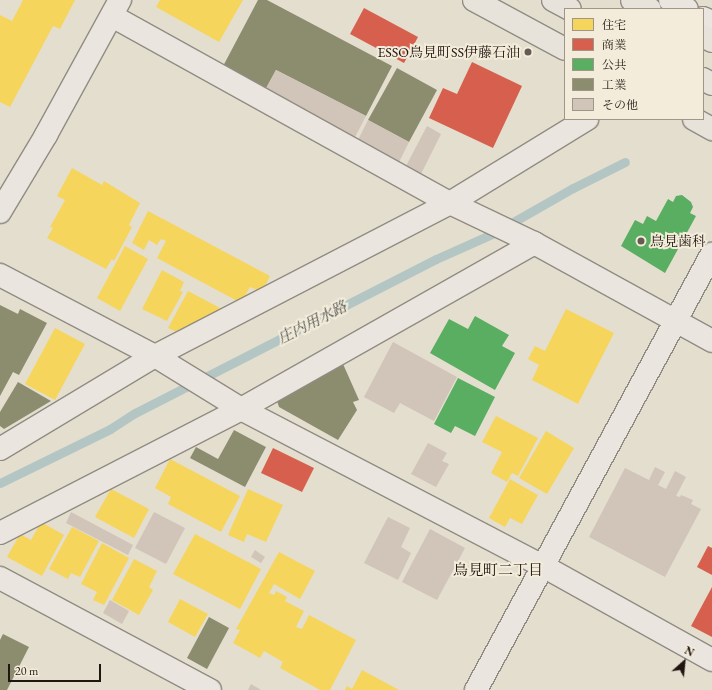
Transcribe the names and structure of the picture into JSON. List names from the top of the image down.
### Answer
{
  "districts": ["鳥見町二丁目"],
  "water": ["庄内用水路"],
  "places": ["ESSO鳥見町SS伊藤石油", "鳥見歯科"],
  "legend": [
    "住宅",
    "商業",
    "公共",
    "工業",
    "その他"
  ],
  "scale_bar": "20 m",
  "north": "top right"
}
